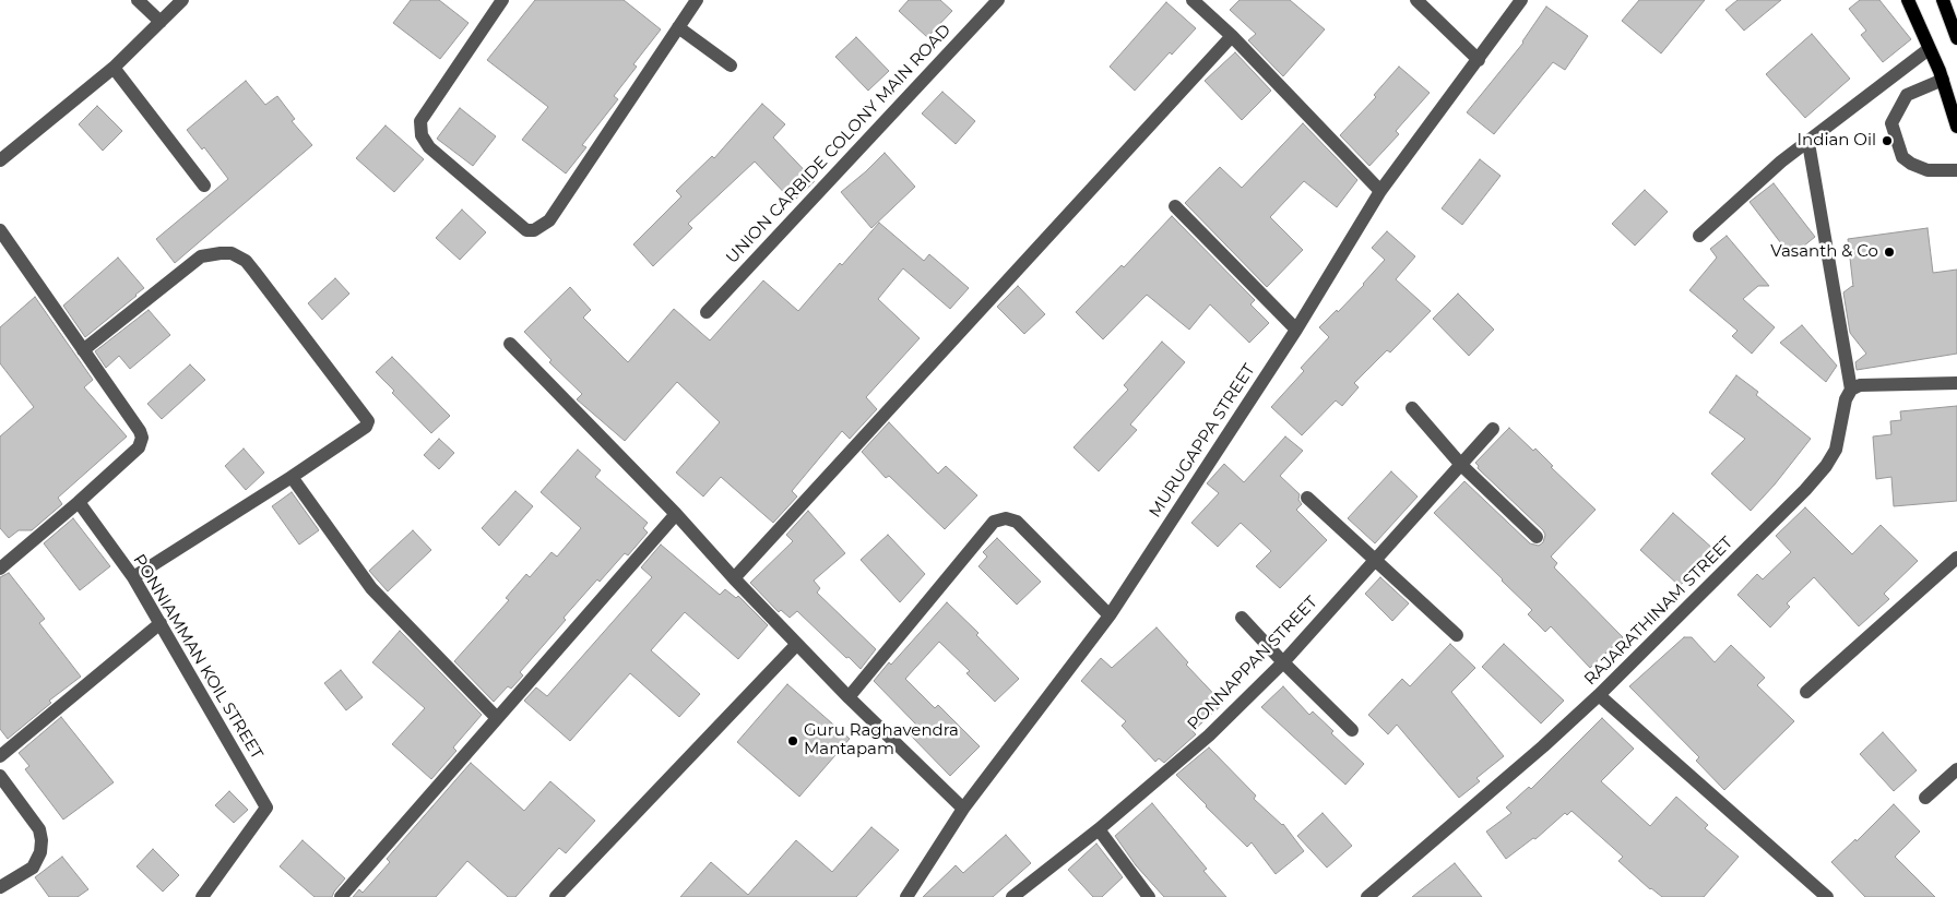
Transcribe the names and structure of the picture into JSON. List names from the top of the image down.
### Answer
{
  "streets": {
    "street": [
      "UNION CARBIDE COLONY MAIN ROAD",
      "MURUGAPPA STREET",
      "RAJARATHINAM STREET",
      "PONNIAMMAN KOIL STREET",
      "PONNAPPAN STREET"
    ]
  },
  "places": ["Indian Oil", "Vasanth & Co", "Guru Raghavendra Mantapam"]
}
